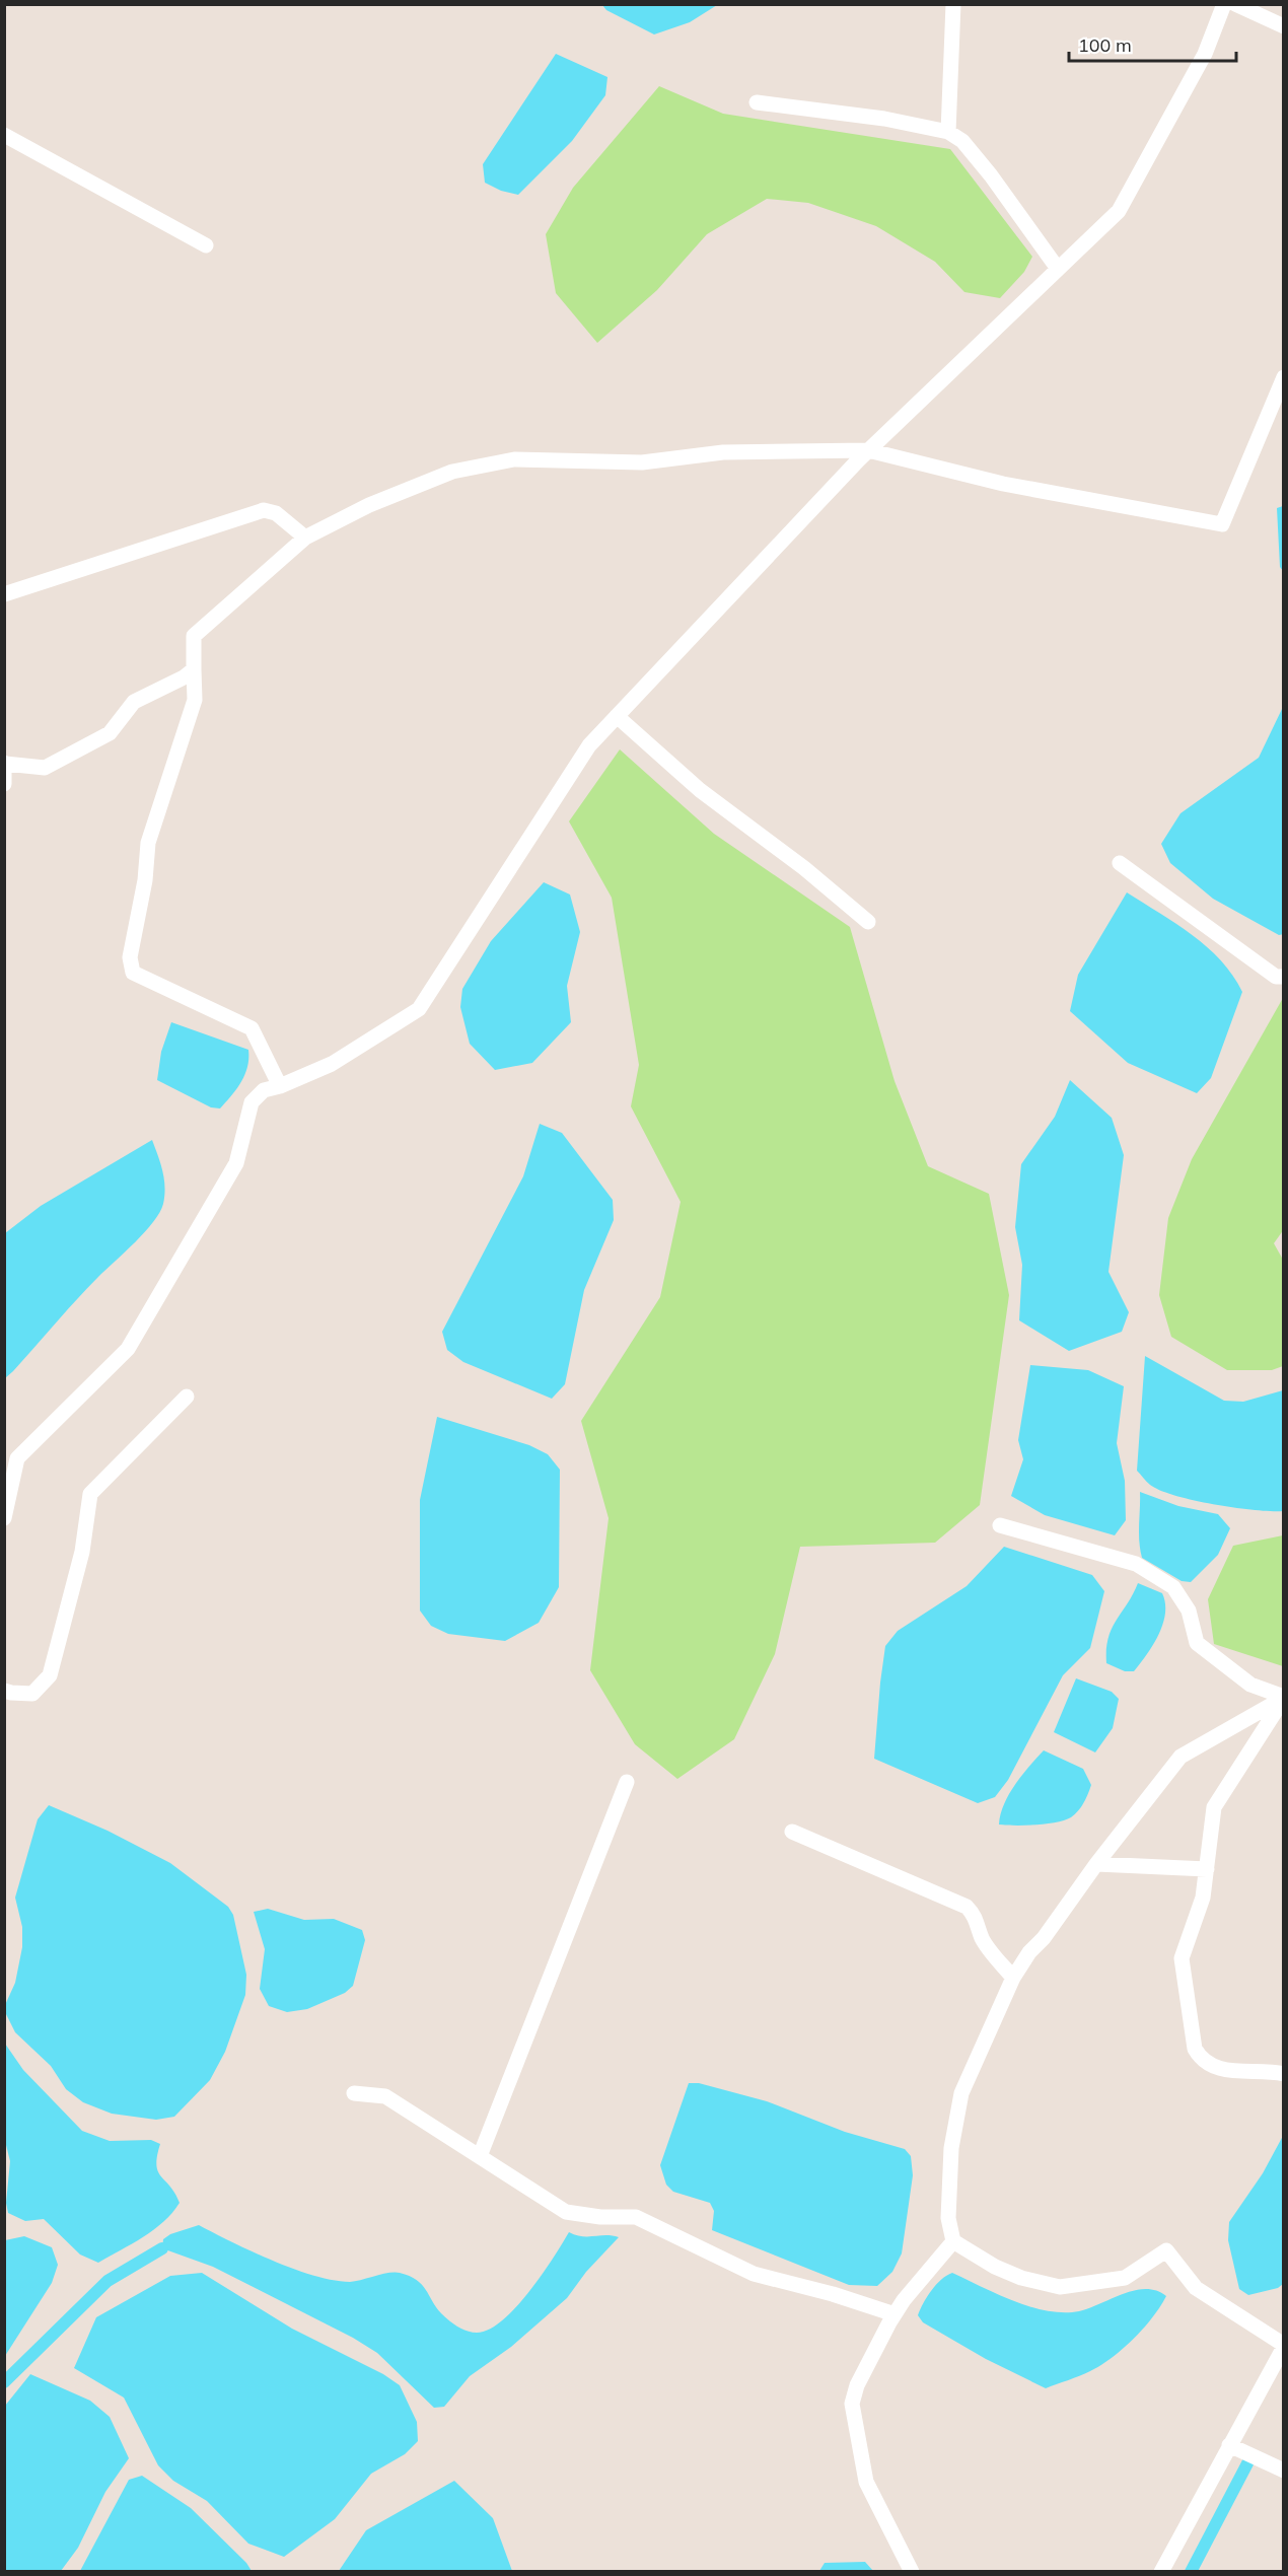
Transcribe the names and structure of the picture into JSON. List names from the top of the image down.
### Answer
{
  "scale_bar": "100 m"
}
